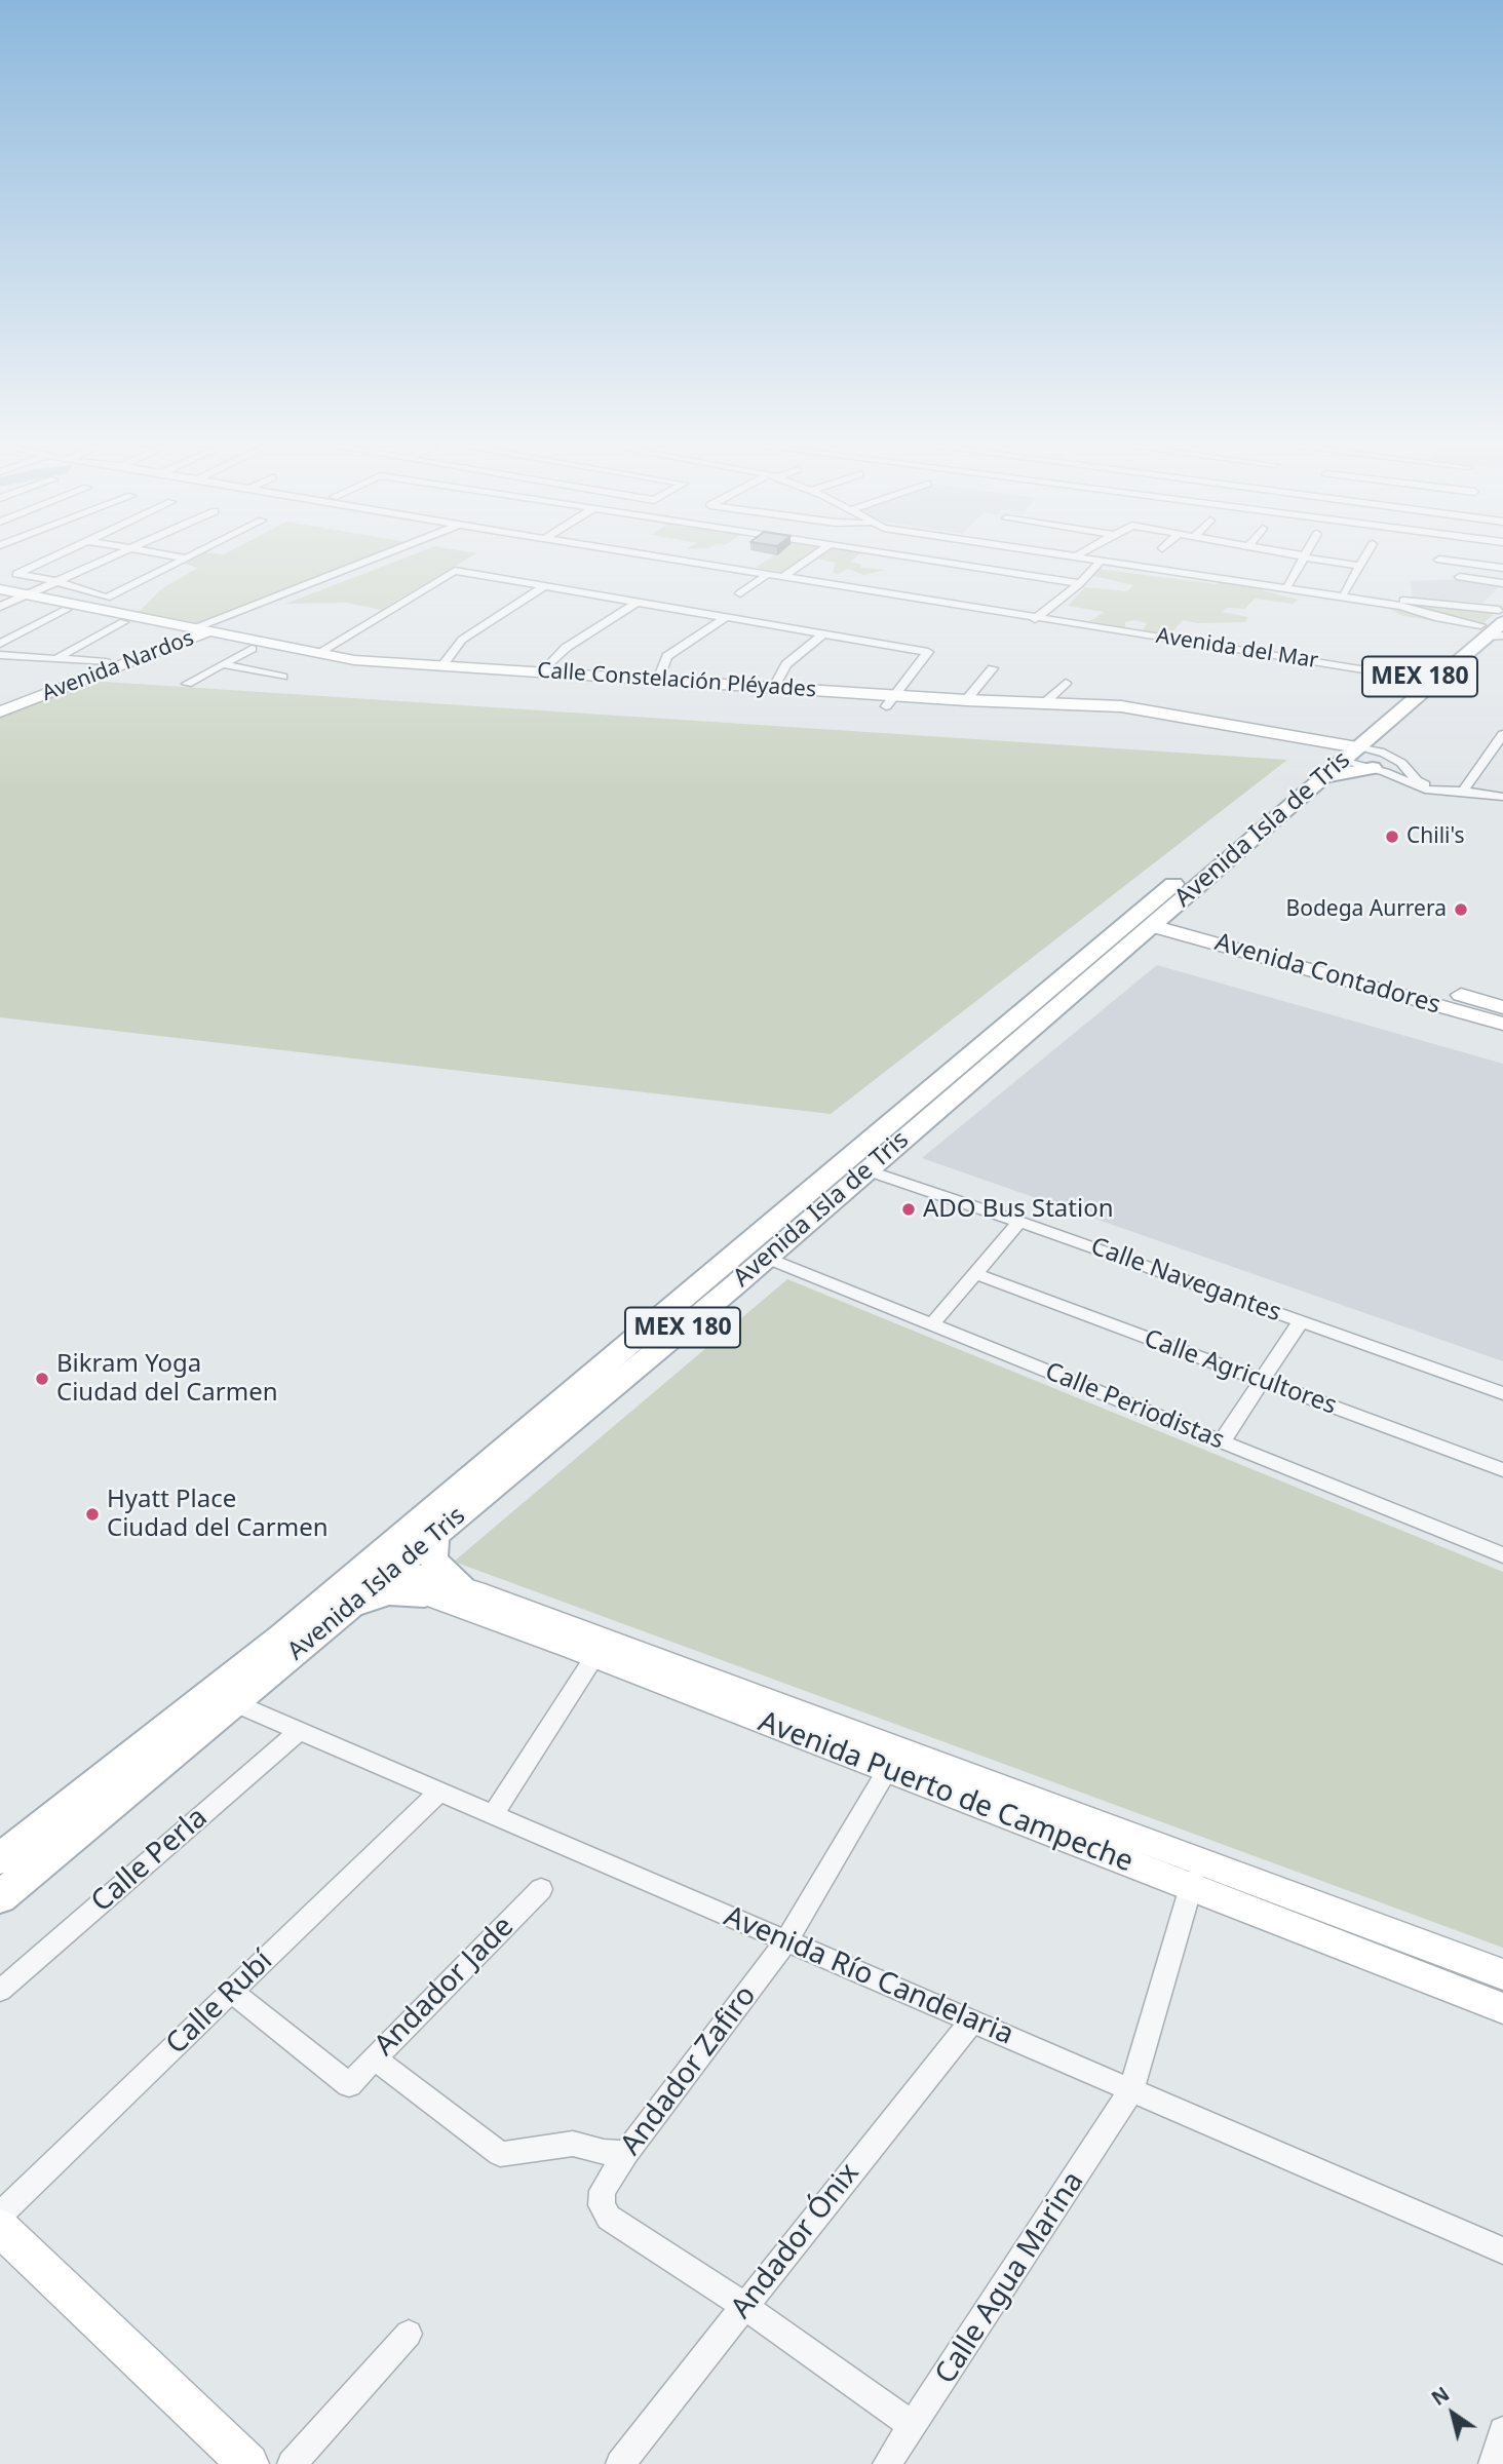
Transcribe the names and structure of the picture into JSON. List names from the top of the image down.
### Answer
{
  "streets": {
    "main road": [
      "Avenida Nardos",
      "MEX 180",
      "Calle Constelación Pléyades",
      "Avenida Isla de Tris",
      "Avenida Contadores",
      "Avenida Puerto de Campeche"
    ],
    "street": [
      "Avenida del Mar",
      "Calle Navegantes",
      "Calle Agricultores",
      "Calle Periodistas",
      "Calle Perla",
      "Avenida Río Candelaria",
      "Andador Jade",
      "Calle Rubí",
      "Andador Zafiro",
      "Andador Ónix",
      "Calle Agua Marina"
    ]
  },
  "crossings": [
    ["Avenida del Mar", "Avenida Isla de Tris"],
    ["Avenida Nardos", "Calle Constelación Pléyades"],
    ["Calle Constelación Pléyades", "Avenida Isla de Tris"],
    ["Avenida Isla de Tris", "Avenida Contadores"],
    ["Avenida Isla de Tris", "Calle Navegantes"],
    ["Avenida Isla de Tris", "Calle Periodistas"],
    ["Avenida Isla de Tris", "Avenida Puerto de Campeche"],
    ["Avenida Puerto de Campeche", "Andador Zafiro"],
    ["Avenida Puerto de Campeche", "Calle Agua Marina"],
    ["Calle Perla", "Avenida Río Candelaria"],
    ["Avenida Río Candelaria", "Calle Rubí"],
    ["Avenida Río Candelaria", "Andador Zafiro"],
    ["Avenida Río Candelaria", "Andador Ónix"],
    ["Avenida Río Candelaria", "Calle Agua Marina"],
    ["Andador Jade", "Calle Rubí"],
    ["Andador Zafiro", "Andador Ónix"]
  ],
  "places": [
    "Chili's",
    "Bodega Aurrera",
    "ADO Bus Station",
    "Bikram Yoga Ciudad del Carmen",
    "Hyatt Place Ciudad del Carmen"
  ],
  "north": "top left"
}
